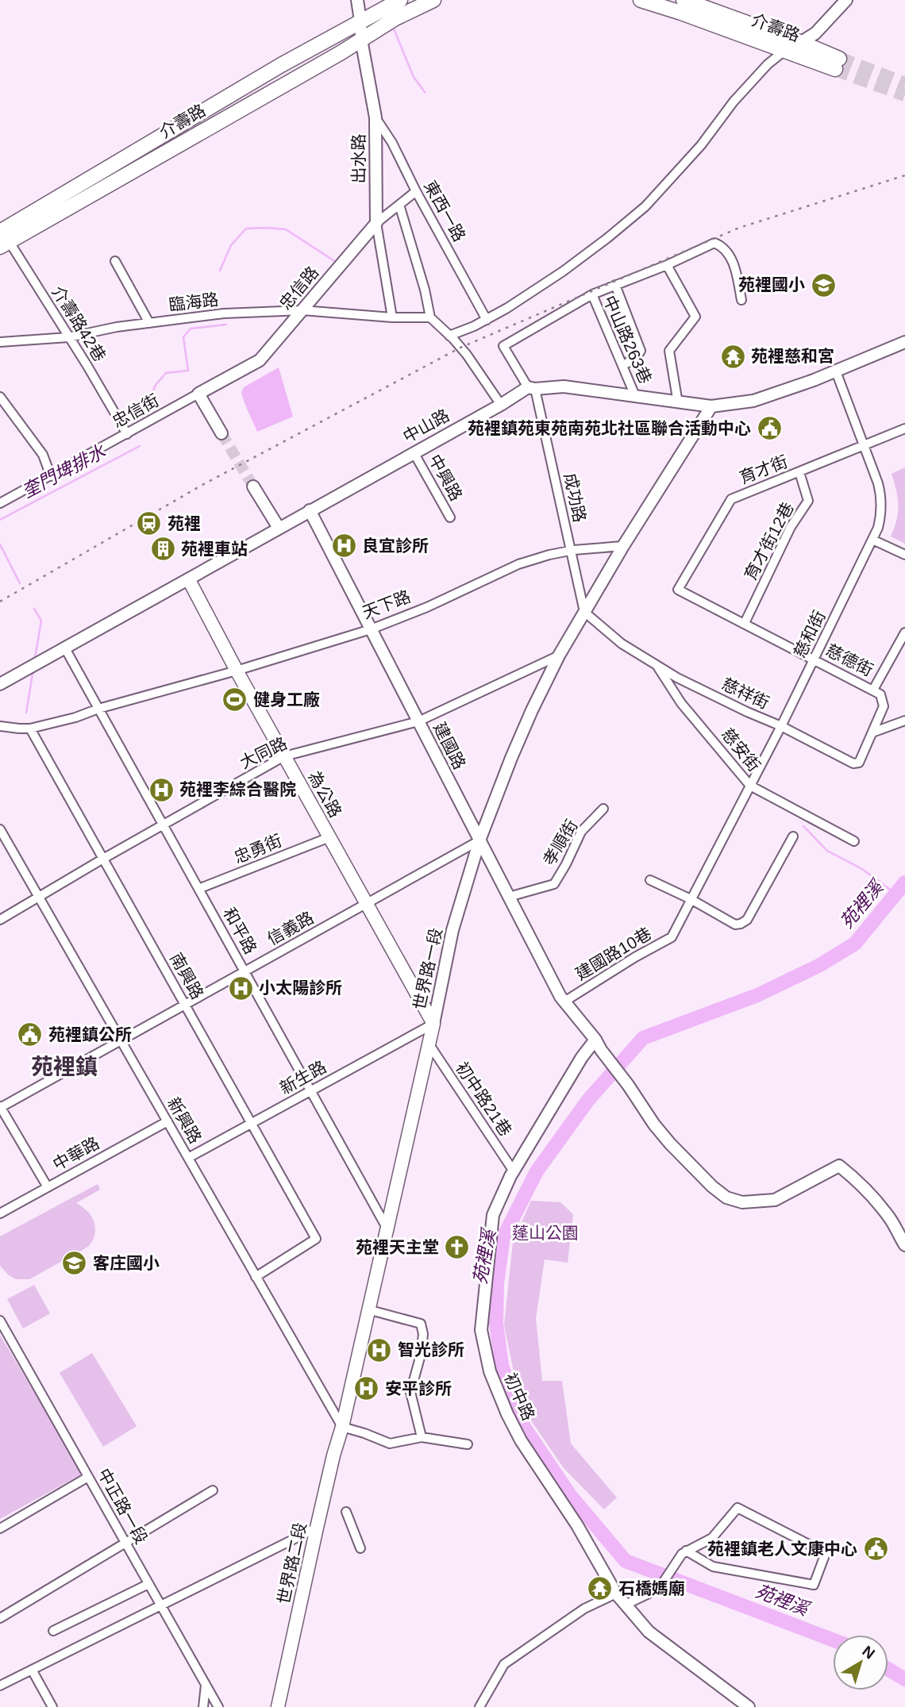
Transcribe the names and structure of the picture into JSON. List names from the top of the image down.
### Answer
{
  "streets": {
    "main road": [
      "介壽路",
      "為公路",
      "世界路一段",
      "世界路二段"
    ],
    "street": [
      "出水路",
      "東西一路",
      "忠信路",
      "臨海路",
      "介壽路42巷",
      "中山路263巷",
      "忠信街",
      "中山路",
      "育才街",
      "中興路",
      "成功路",
      "育才街12巷",
      "天下路",
      "慈和街",
      "慈德街",
      "慈祥街",
      "建國路",
      "慈安街",
      "大同路",
      "孝順街",
      "忠勇街",
      "信義路",
      "和平路",
      "建國路10巷",
      "南興路",
      "新生路",
      "初中路21巷",
      "新興路",
      "中華路",
      "初中路",
      "中正路一段"
    ]
  },
  "crossings": [
    ["介壽路", "出水路"],
    ["介壽路", "介壽路42巷"],
    ["出水路", "東西一路"],
    ["出水路", "忠信路"],
    ["出水路", "臨海路"],
    ["東西一路", "忠信路"],
    ["忠信路", "臨海路"],
    ["忠信路", "忠信街"],
    ["臨海路", "介壽路42巷"],
    ["介壽路42巷", "忠信街"],
    ["中山路263巷", "中山路"],
    ["中山路263巷", "成功路"],
    ["中山路", "中興路"],
    ["中山路", "成功路"],
    ["中山路", "慈和街"],
    ["中山路", "建國路"],
    ["中山路", "為公路"],
    ["中山路", "和平路"],
    ["育才街", "育才街12巷"],
    ["育才街", "慈和街"],
    ["育才街", "慈德街"],
    ["成功路", "天下路"],
    ["成功路", "慈祥街"],
    ["成功路", "世界路一段"],
    ["育才街12巷", "慈德街"],
    ["天下路", "建國路"],
    ["天下路", "為公路"],
    ["天下路", "和平路"],
    ["天下路", "世界路一段"],
    ["天下路", "南興路"],
    ["慈和街", "慈德街"],
    ["慈和街", "慈祥街"],
    ["慈和街", "慈安街"],
    ["慈和街", "建國路10巷"],
    ["慈德街", "慈祥街"],
    ["慈祥街", "慈安街"],
    ["慈祥街", "世界路一段"],
    ["建國路", "大同路"],
    ["建國路", "孝順街"],
    ["建國路", "信義路"],
    ["建國路", "建國路10巷"],
    ["建國路", "世界路一段"],
    ["建國路", "初中路"],
    ["大同路", "為公路"],
    ["大同路", "和平路"],
    ["大同路", "世界路一段"],
    ["大同路", "南興路"],
    ["大同路", "新興路"],
    ["為公路", "忠勇街"],
    ["為公路", "信義路"],
    ["為公路", "世界路一段"],
    ["為公路", "新生路"],
    ["忠勇街", "和平路"],
    ["信義路", "和平路"],
    ["信義路", "世界路一段"],
    ["信義路", "南興路"],
    ["信義路", "新興路"],
    ["和平路", "世界路一段"],
    ["和平路", "新生路"],
    ["世界路一段", "新生路"],
    ["世界路一段", "初中路21巷"],
    ["世界路一段", "新興路"],
    ["世界路一段", "世界路二段"],
    ["南興路", "新生路"],
    ["南興路", "新興路"],
    ["新生路", "新興路"],
    ["初中路21巷", "初中路"],
    ["新興路", "中華路"],
    ["新興路", "世界路二段"]
  ],
  "districts": ["苑裡鎮"],
  "water": ["奎門埤排水", "苑裡溪"],
  "parks": ["蓬山公園"],
  "places": {
    "school or university": ["苑裡國小", "客庄國小"],
    "temple": ["苑裡慈和宮", "石橋媽廟"],
    "public building": ["苑裡鎮苑東苑南苑北社區聯合活動中心", "苑裡鎮公所", "苑裡鎮老人文康中心"],
    "station": ["苑裡"],
    "hospital": [
      "良宜診所",
      "苑裡李綜合醫院",
      "小太陽診所",
      "智光診所",
      "安平診所"
    ],
    "building": ["苑裡車站"],
    "sports": ["健身工廠"],
    "church": ["苑裡天主堂"]
  },
  "north": "top right"
}
